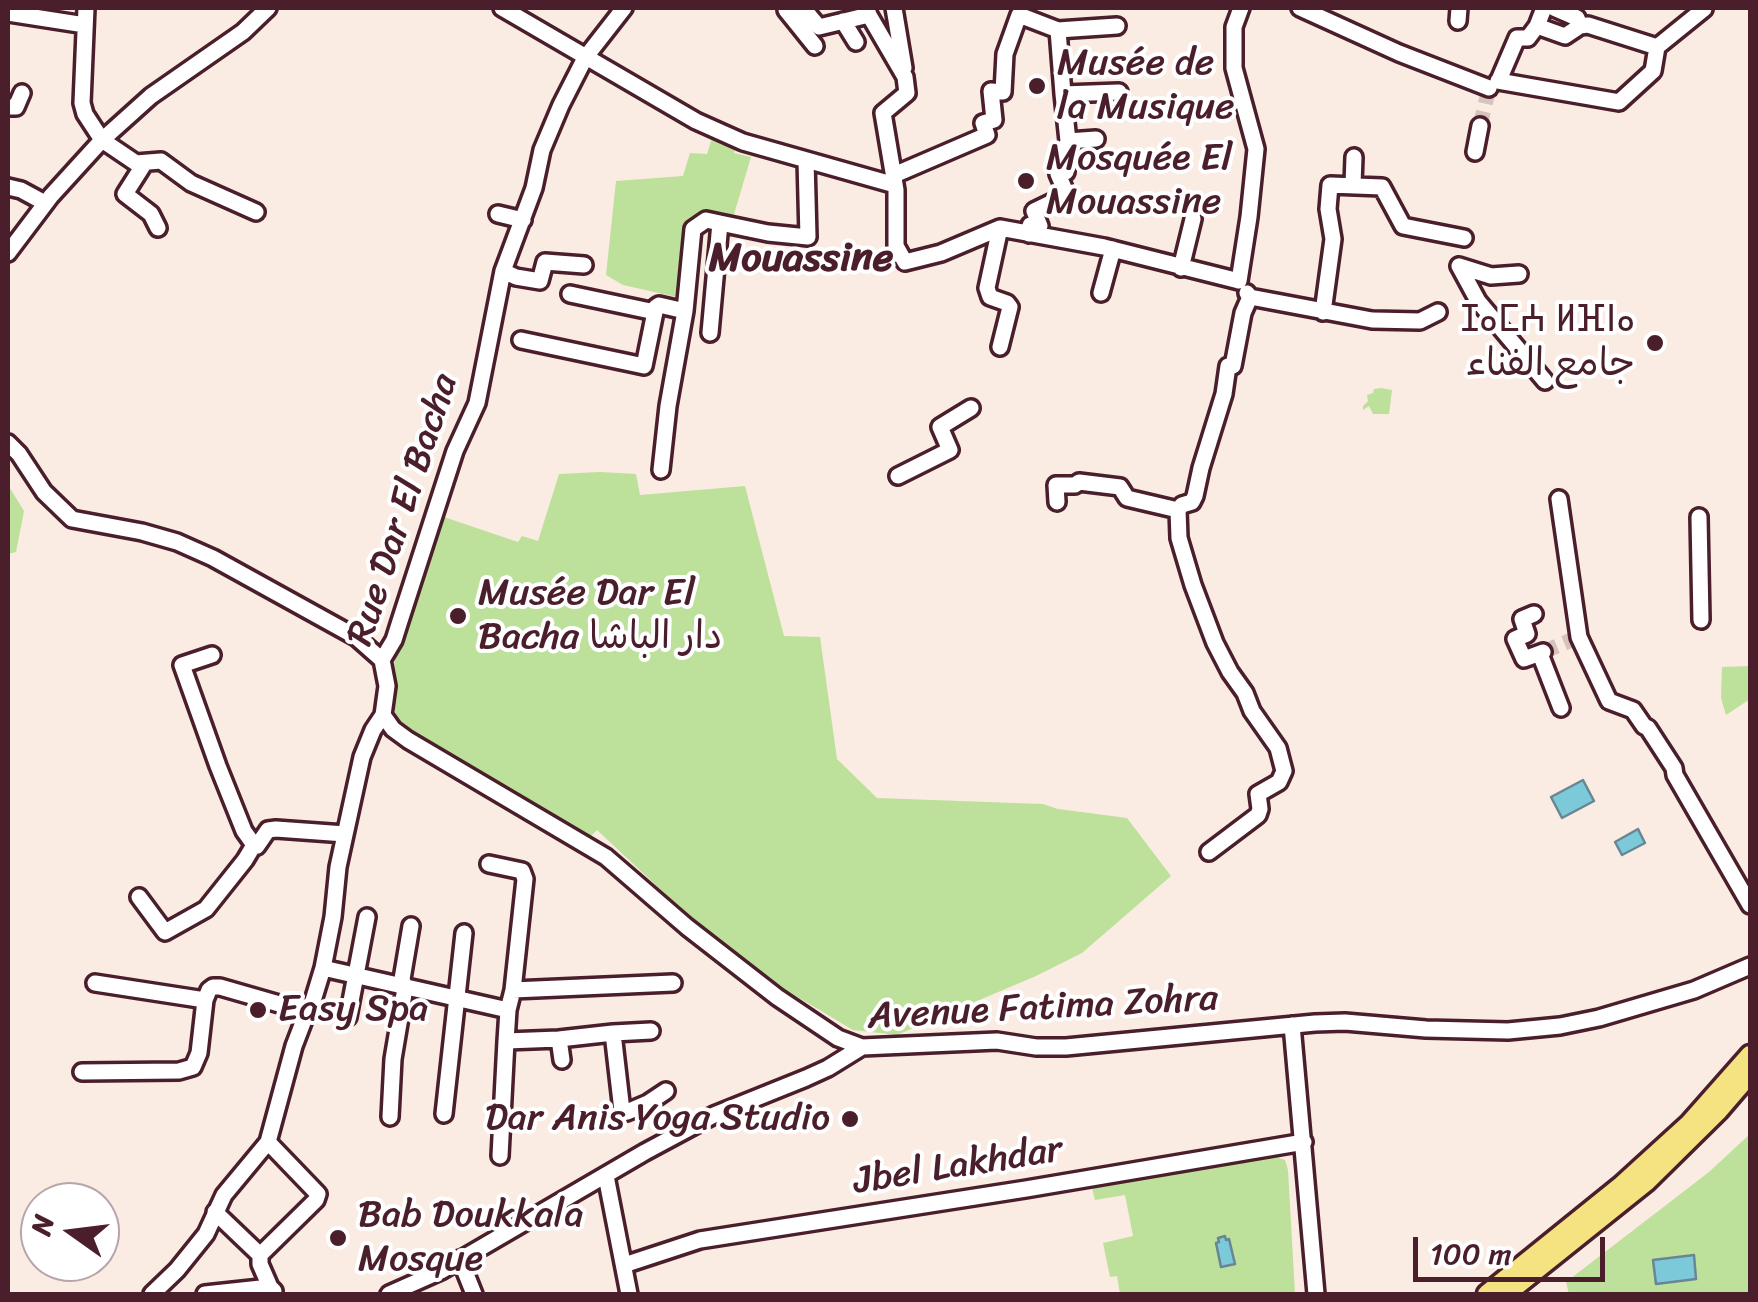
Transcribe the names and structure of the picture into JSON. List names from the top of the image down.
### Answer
{
  "streets": {
    "street": ["Rue Dar El Bacha", "Avenue Fatima Zohra", "Jbel Lakhdar"]
  },
  "districts": ["Mouassine"],
  "places": [
    "Musée de la Musique",
    "Mosquée El Mouassine",
    "ⵊⴰⵎⵄ ⵍⴼⵏⴰ جامع الفناء",
    "Musée Dar El Bacha دار الباشا",
    "Easy Spa",
    "Dar Anis Yoga Studio",
    "Bab Doukkala Mosque"
  ],
  "scale_bar": "100 m",
  "north": "left"
}
